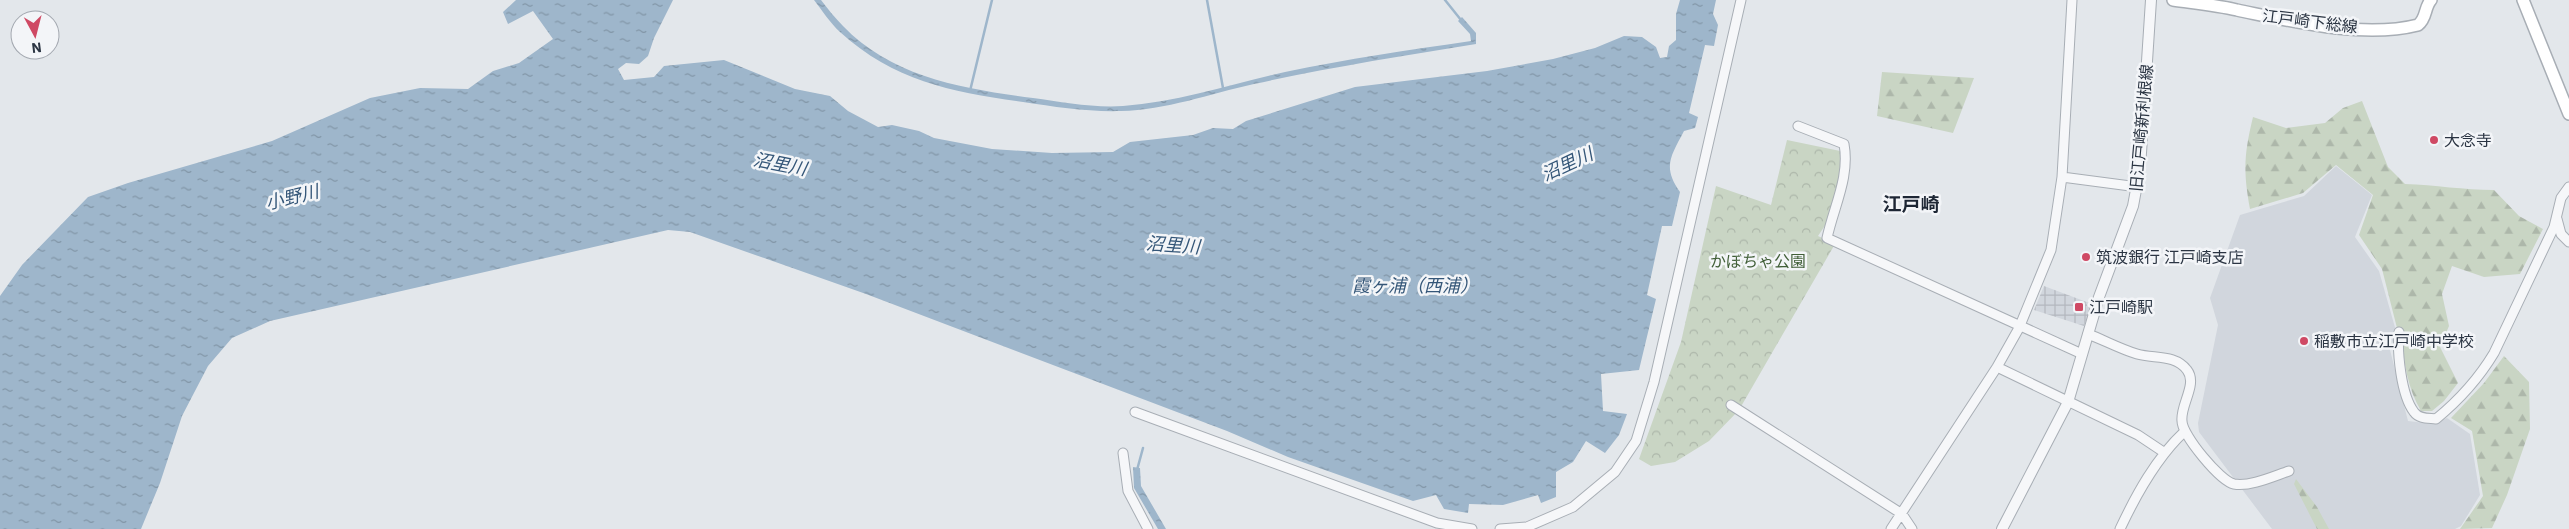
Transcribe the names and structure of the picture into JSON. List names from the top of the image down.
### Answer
{
  "streets": {
    "main road": ["江戸崎下総線"],
    "street": ["旧江戸崎新利根線"]
  },
  "districts": ["江戸崎"],
  "water": ["沼里川", "小野川", "霞ヶ浦（西浦）"],
  "parks": ["かぼちゃ公園"],
  "places": {
    "other": ["大念寺", "筑波銀行 江戸崎支店", "稲敷市立江戸崎中学校"],
    "transit": ["江戸崎駅"]
  },
  "north": "bottom"
}
